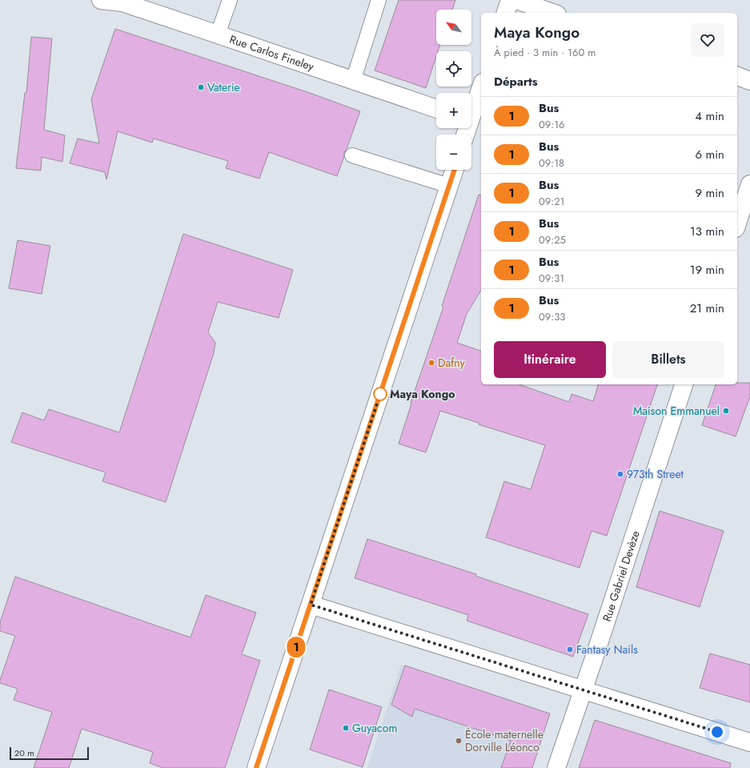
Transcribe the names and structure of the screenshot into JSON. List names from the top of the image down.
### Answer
{
  "streets": {
    "street": ["Rue Carlos Fineley", "Rue Gabriel Devèze"]
  },
  "places": [
    "Vaterie",
    "Dafny",
    "Maya Kongo",
    "Maison Emmanuel",
    "973th Street",
    "Fantasy Nails",
    "Guyacom",
    "École maternelle Dorville Léonco"
  ],
  "lines": ["bus line 1"],
  "scale_bar": "20 m",
  "north": "top left",
  "page": {
    "on_map": "1",
    "map_buttons": ["+", "−"],
    "heading": [
      ["Maya Kongo", "À pied · 3 min · 160 m"],
      "Départs"
    ],
    "list": [
      {
        "mark": "1",
        "name": "Bus",
        "note": "09:16",
        "value": "4 min"
      },
      {
        "mark": "1",
        "name": "Bus",
        "note": "09:18",
        "value": "6 min"
      },
      {
        "mark": "1",
        "name": "Bus",
        "note": "09:21",
        "value": "9 min"
      },
      {
        "mark": "1",
        "name": "Bus",
        "note": "09:25",
        "value": "13 min"
      },
      {
        "mark": "1",
        "name": "Bus",
        "note": "09:31",
        "value": "19 min"
      },
      {
        "mark": "1",
        "name": "Bus",
        "note": "09:33",
        "value": "21 min"
      }
    ],
    "buttons": ["Itinéraire", "Billets"],
    "scale": "20 m"
  }
}
